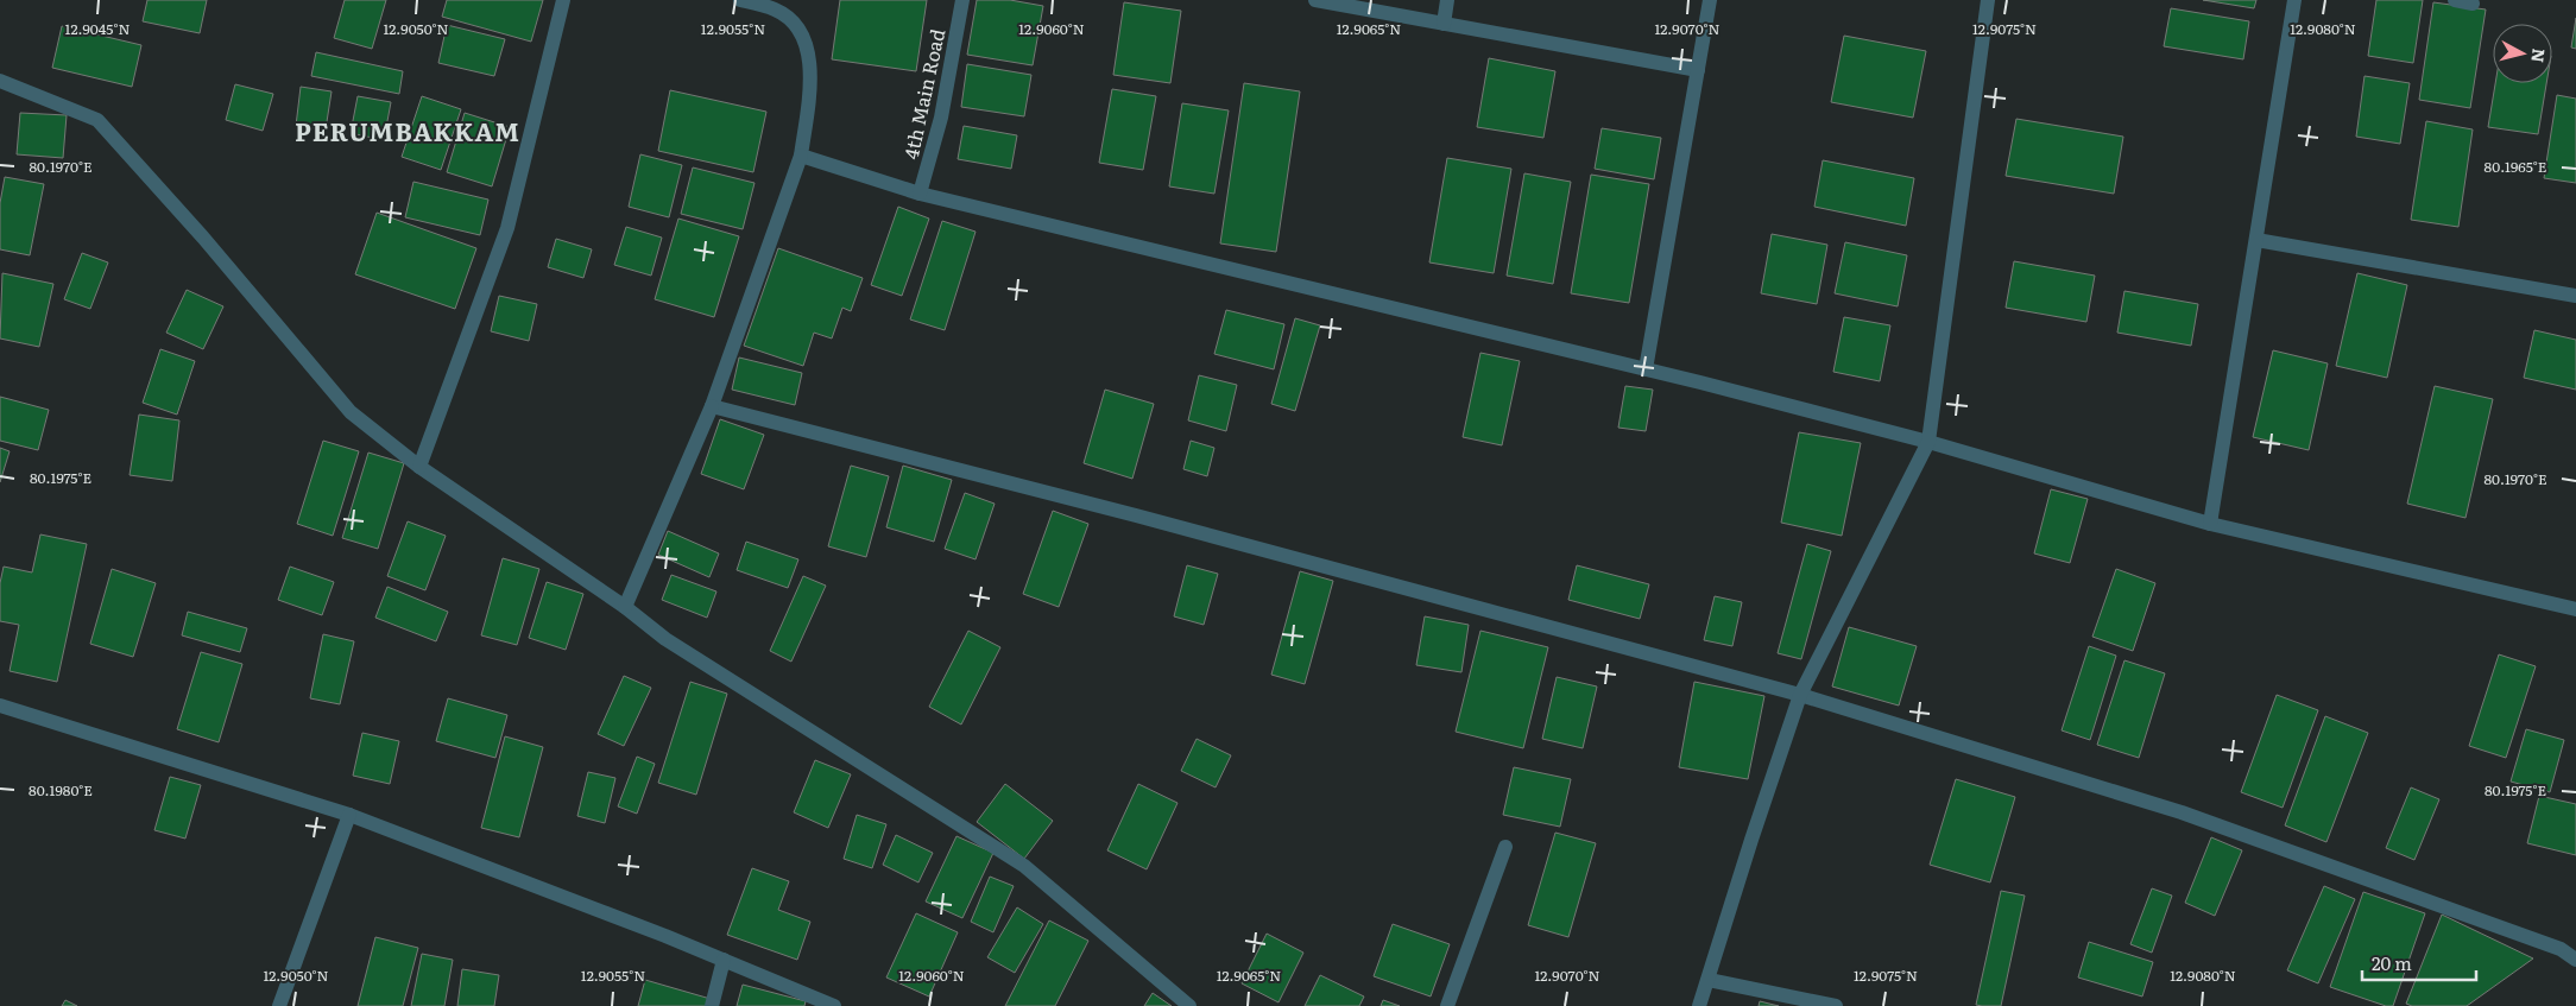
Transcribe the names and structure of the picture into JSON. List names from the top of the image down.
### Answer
{
  "streets": {
    "street": ["4th Main Road"]
  },
  "districts": ["PERUMBAKKAM"],
  "scale_bar": "20 m",
  "north": "right",
  "coordinates": [
    "12.9045°N",
    "12.9050°N",
    "12.9055°N",
    "12.9060°N",
    "12.9065°N",
    "12.9070°N",
    "12.9075°N",
    "12.9080°N",
    "80.1970°E",
    "80.1965°E",
    "80.1975°E",
    "80.1980°E"
  ]
}
